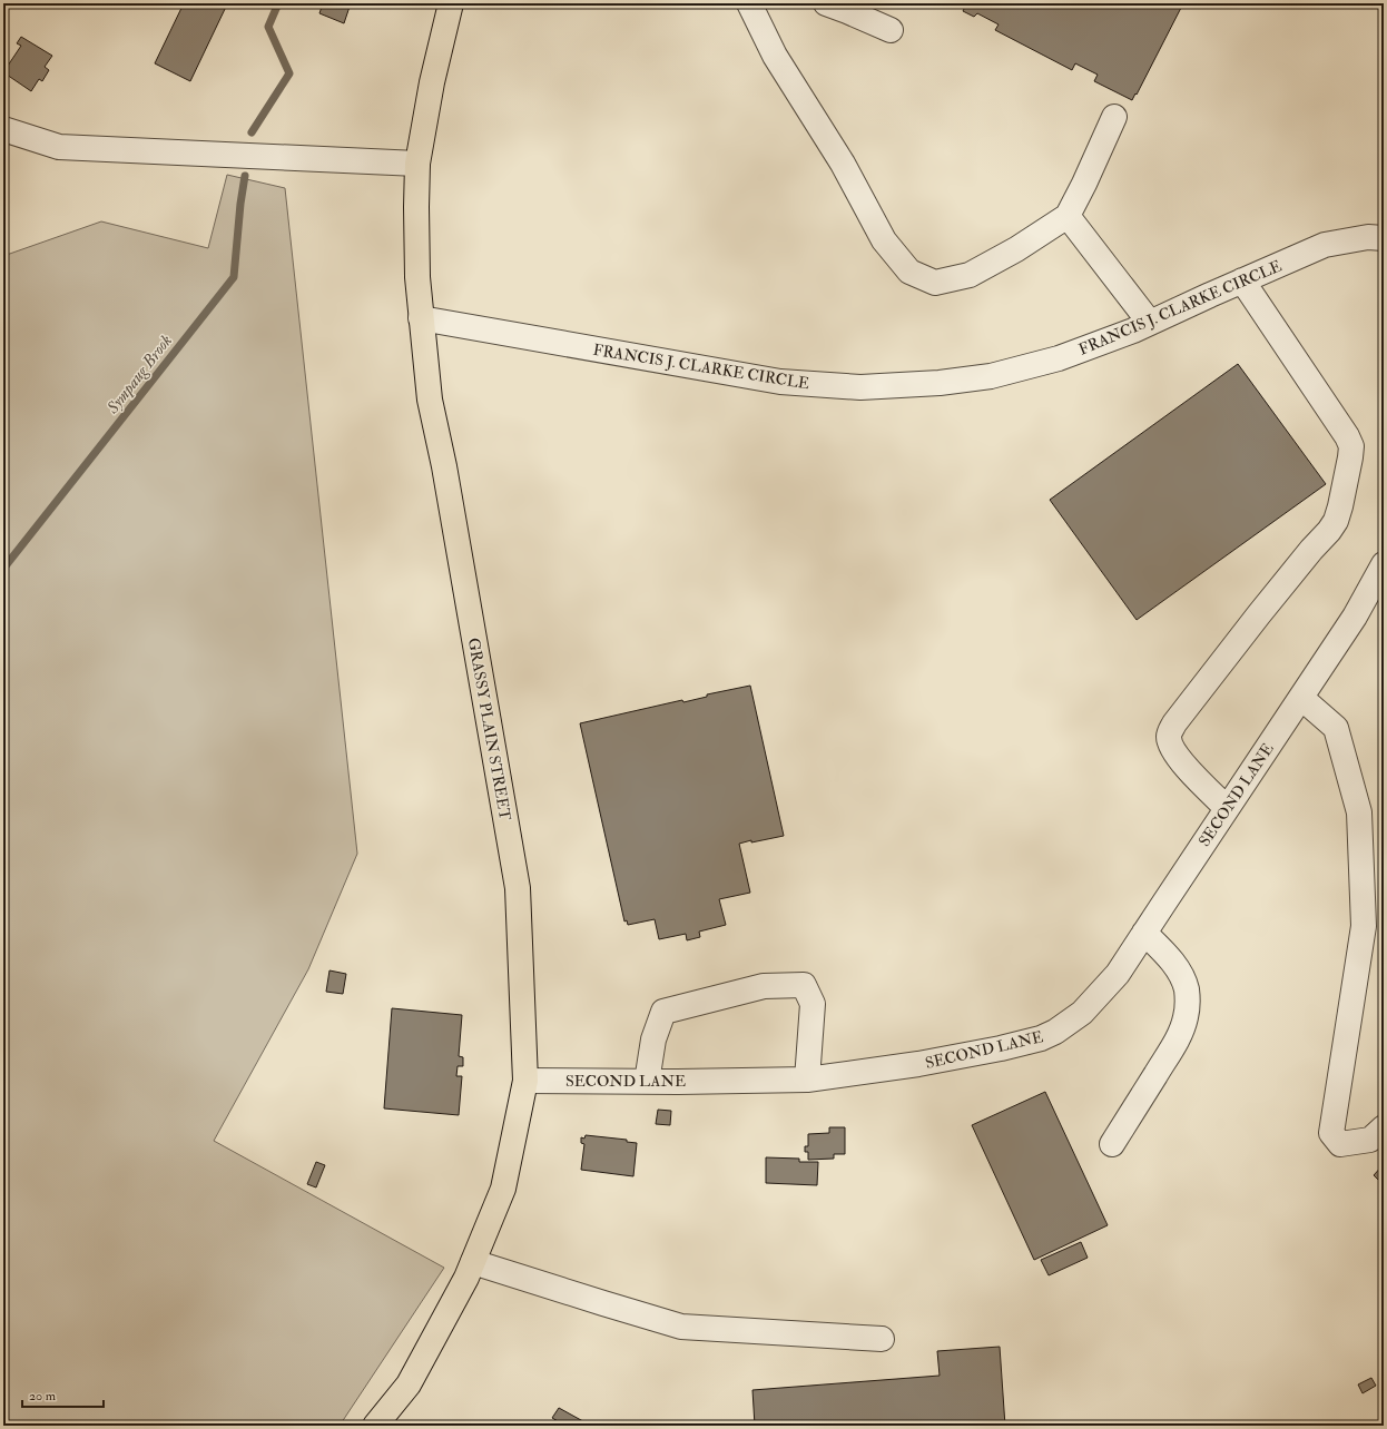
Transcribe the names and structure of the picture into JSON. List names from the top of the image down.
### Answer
{
  "streets": {
    "main road": ["GRASSY PLAIN STREET"],
    "street": ["FRANCIS J. CLARKE CIRCLE", "SECOND LANE"]
  },
  "crossings": [
    ["FRANCIS J. CLARKE CIRCLE", "GRASSY PLAIN STREET"],
    ["GRASSY PLAIN STREET", "SECOND LANE"]
  ],
  "water": ["Sympaug Brook"],
  "scale_bar": "20 m"
}
